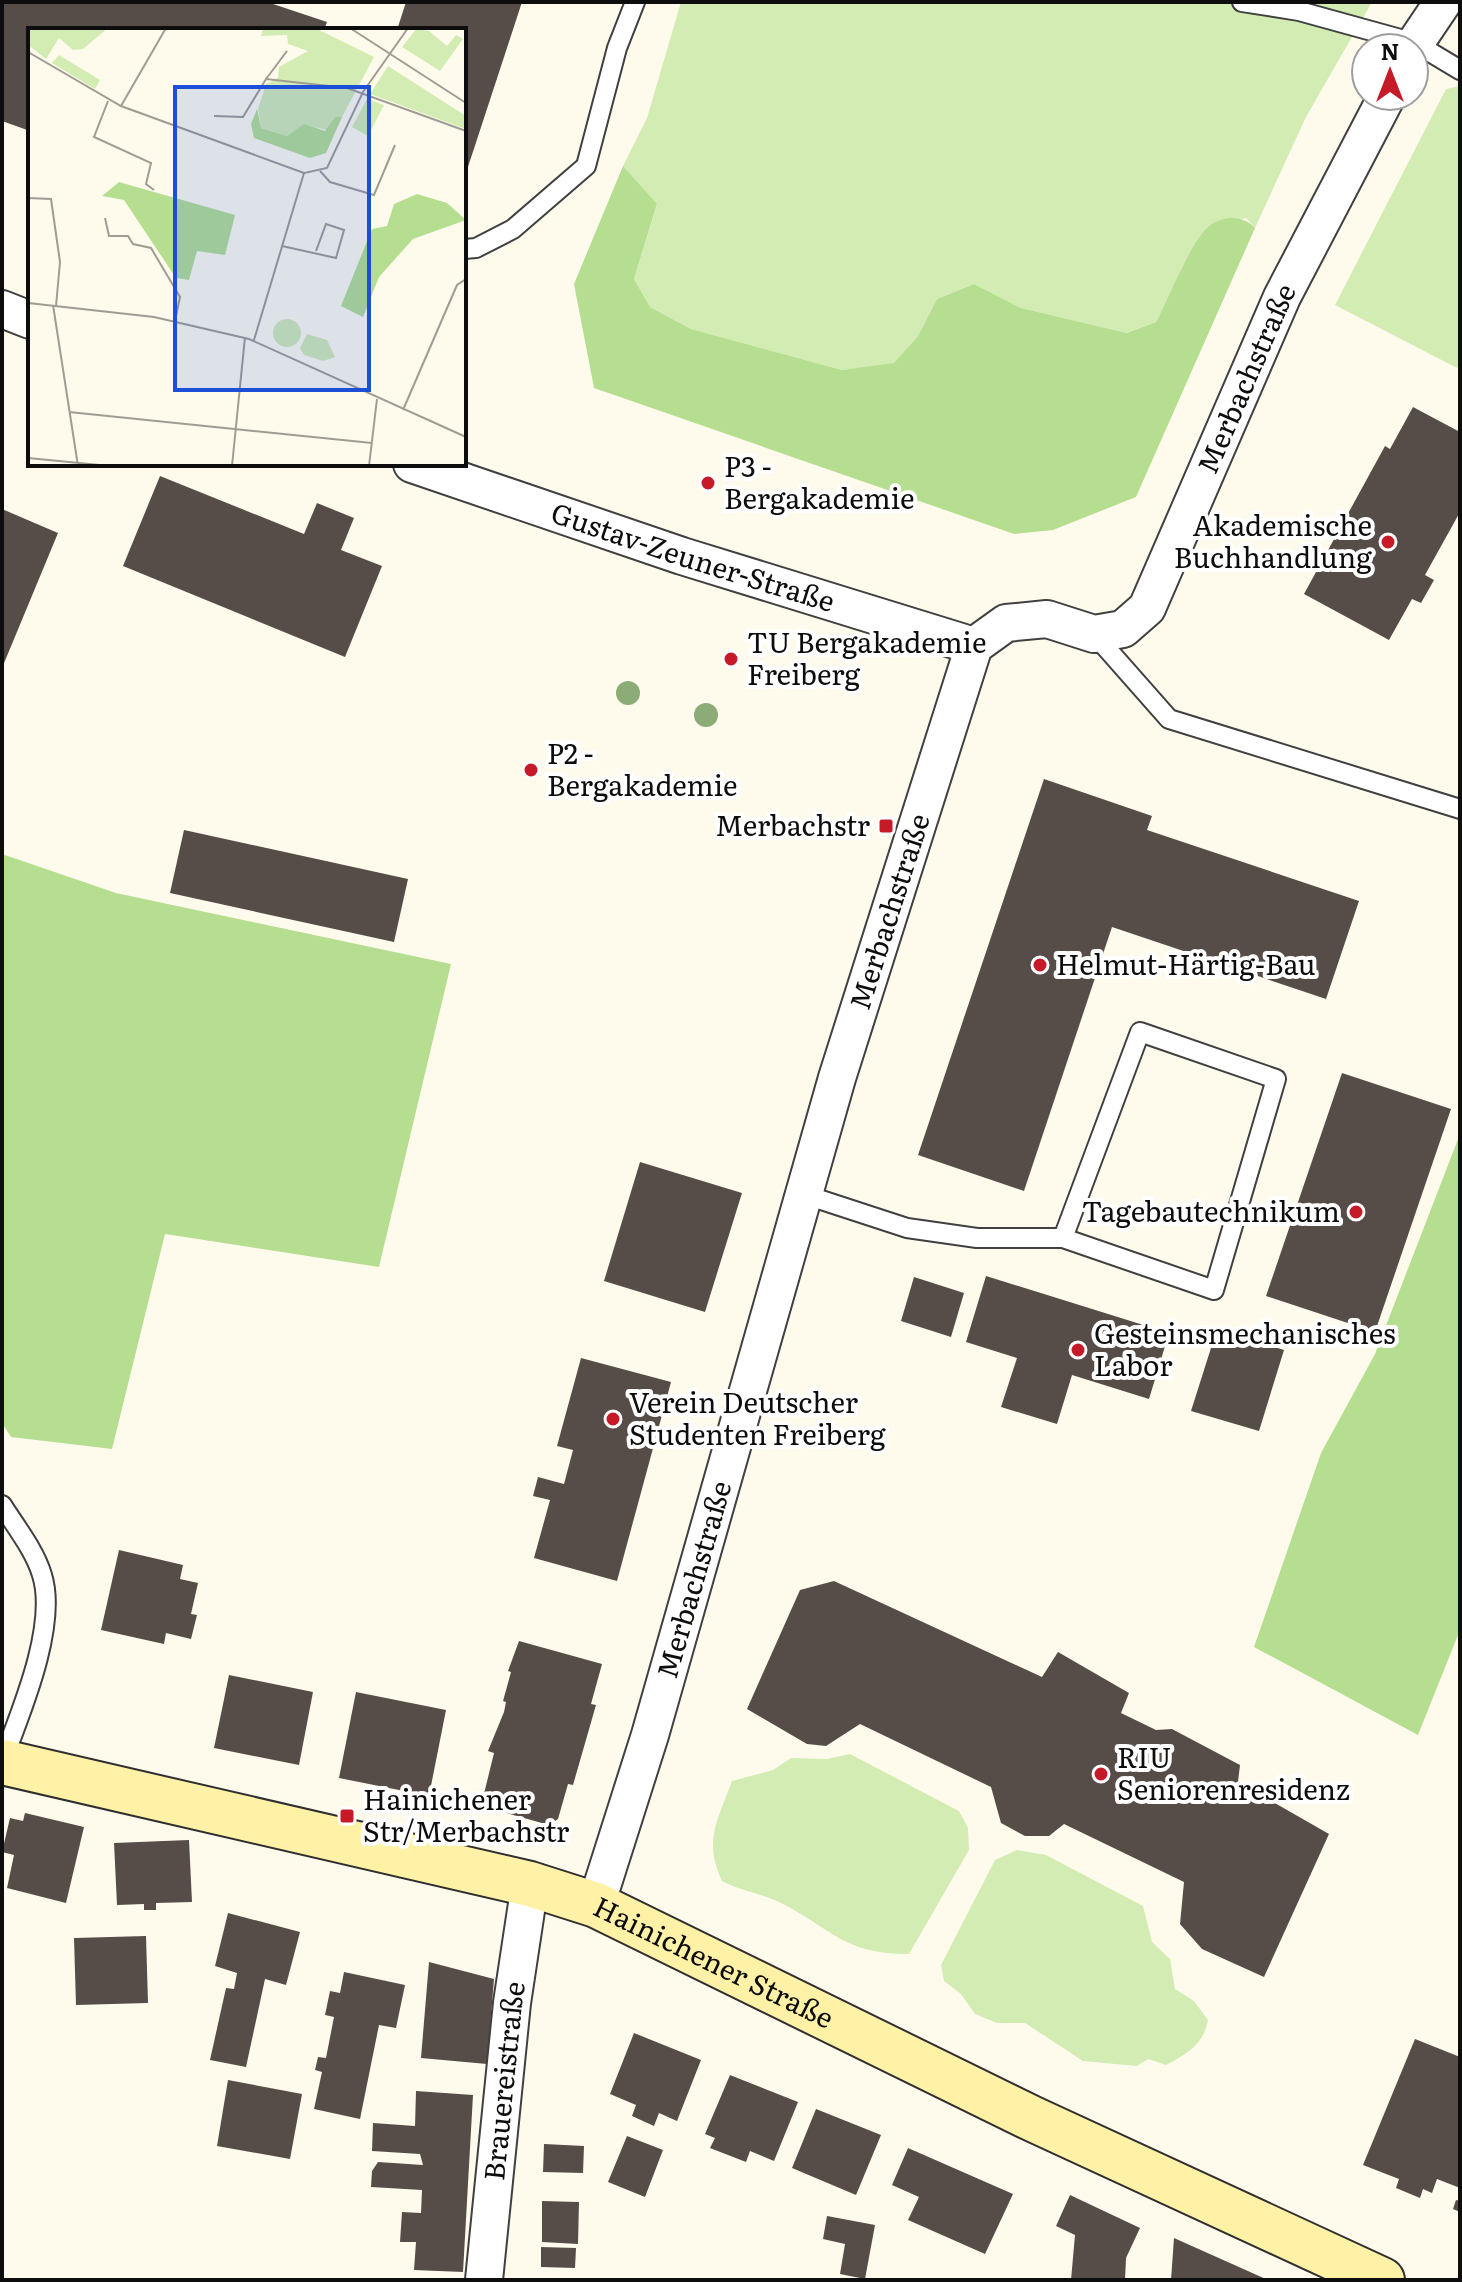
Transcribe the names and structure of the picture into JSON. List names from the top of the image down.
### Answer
{
  "streets": {
    "main road": ["Hainichener Straße"],
    "street": ["Merbachstraße", "Gustav-Zeuner-Straße", "Brauereistraße"]
  },
  "crossings": [
    ["Merbachstraße", "Gustav-Zeuner-Straße"],
    ["Merbachstraße", "Hainichener Straße"],
    ["Hainichener Straße", "Brauereistraße"]
  ],
  "places": {
    "other": [
      "P3 - Bergakademie",
      "Akademische Buchhandlung",
      "TU Bergakademie Freiberg",
      "P2 - Bergakademie",
      "Helmut-Härtig-Bau",
      "Tagebautechnikum",
      "Gesteinsmechanisches Labor",
      "Verein Deutscher Studenten Freiberg",
      "RIU Seniorenresidenz"
    ],
    "transit": ["Merbachstr", "Hainichener Str/Merbachstr"]
  },
  "north": "top"
}
